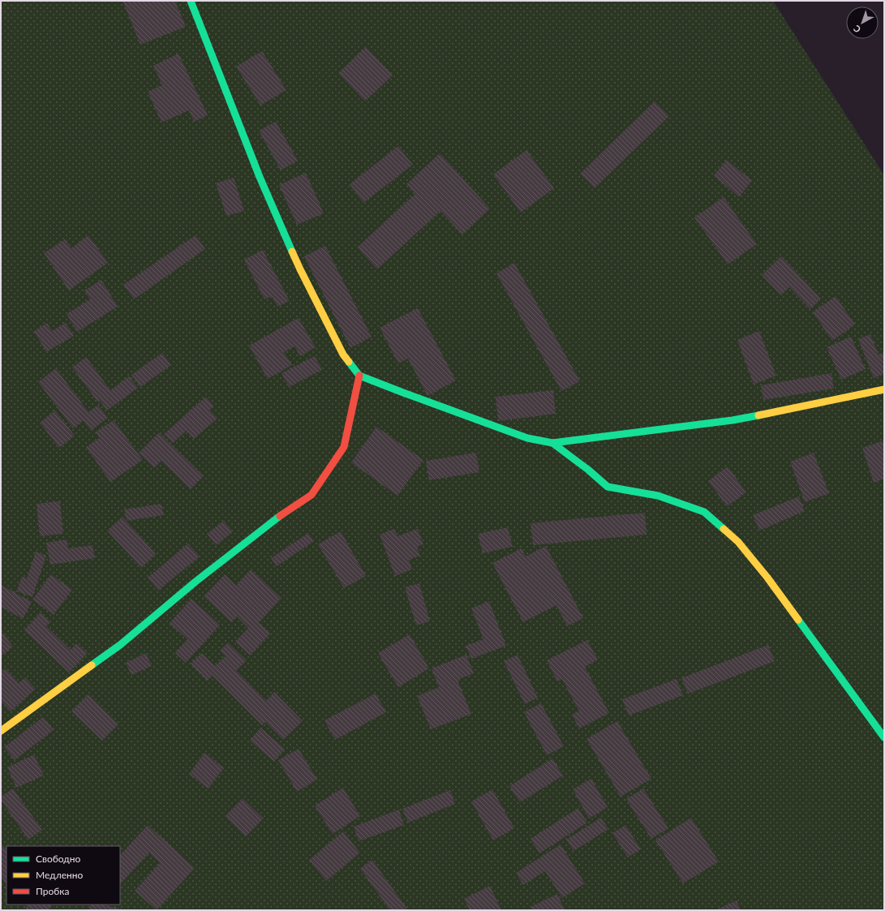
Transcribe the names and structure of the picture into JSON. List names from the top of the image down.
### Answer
{
  "legend": ["Свободно", "Медленно", "Пробка"],
  "north": "bottom left"
}
